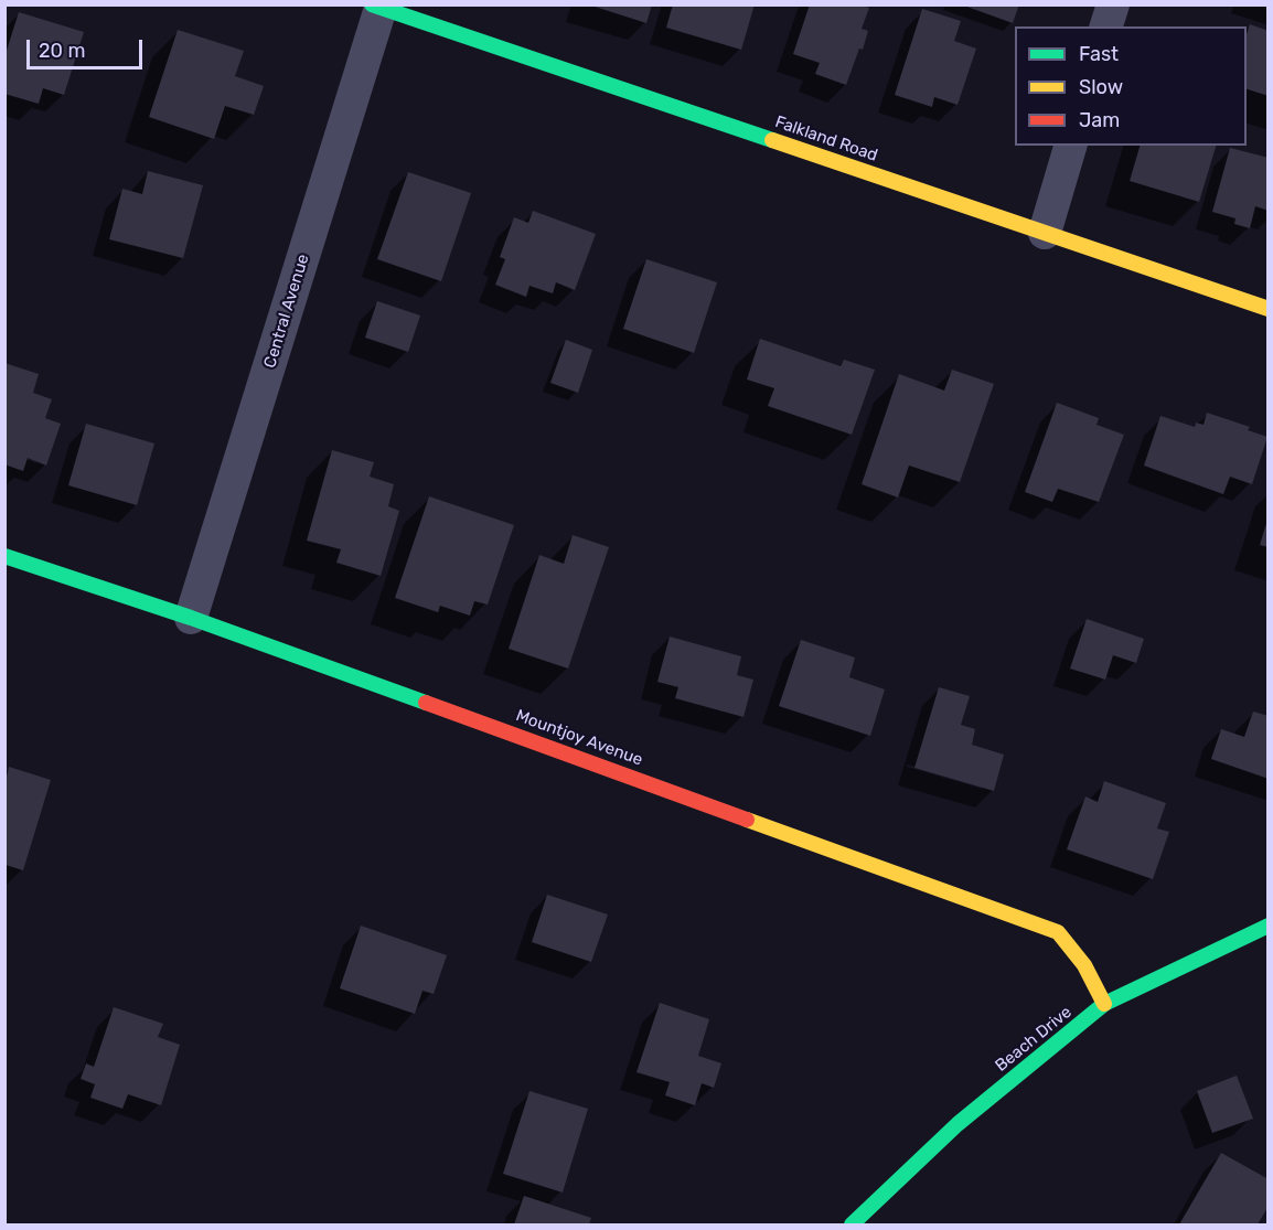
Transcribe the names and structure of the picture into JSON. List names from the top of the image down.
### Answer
{
  "streets": {
    "street": [
      "Falkland Road",
      "Central Avenue",
      "Mountjoy Avenue",
      "Beach Drive"
    ]
  },
  "crossings": [
    ["Falkland Road", "Central Avenue"],
    ["Central Avenue", "Mountjoy Avenue"],
    ["Mountjoy Avenue", "Beach Drive"]
  ],
  "legend": ["Fast", "Slow", "Jam"],
  "scale_bar": "20 m"
}
